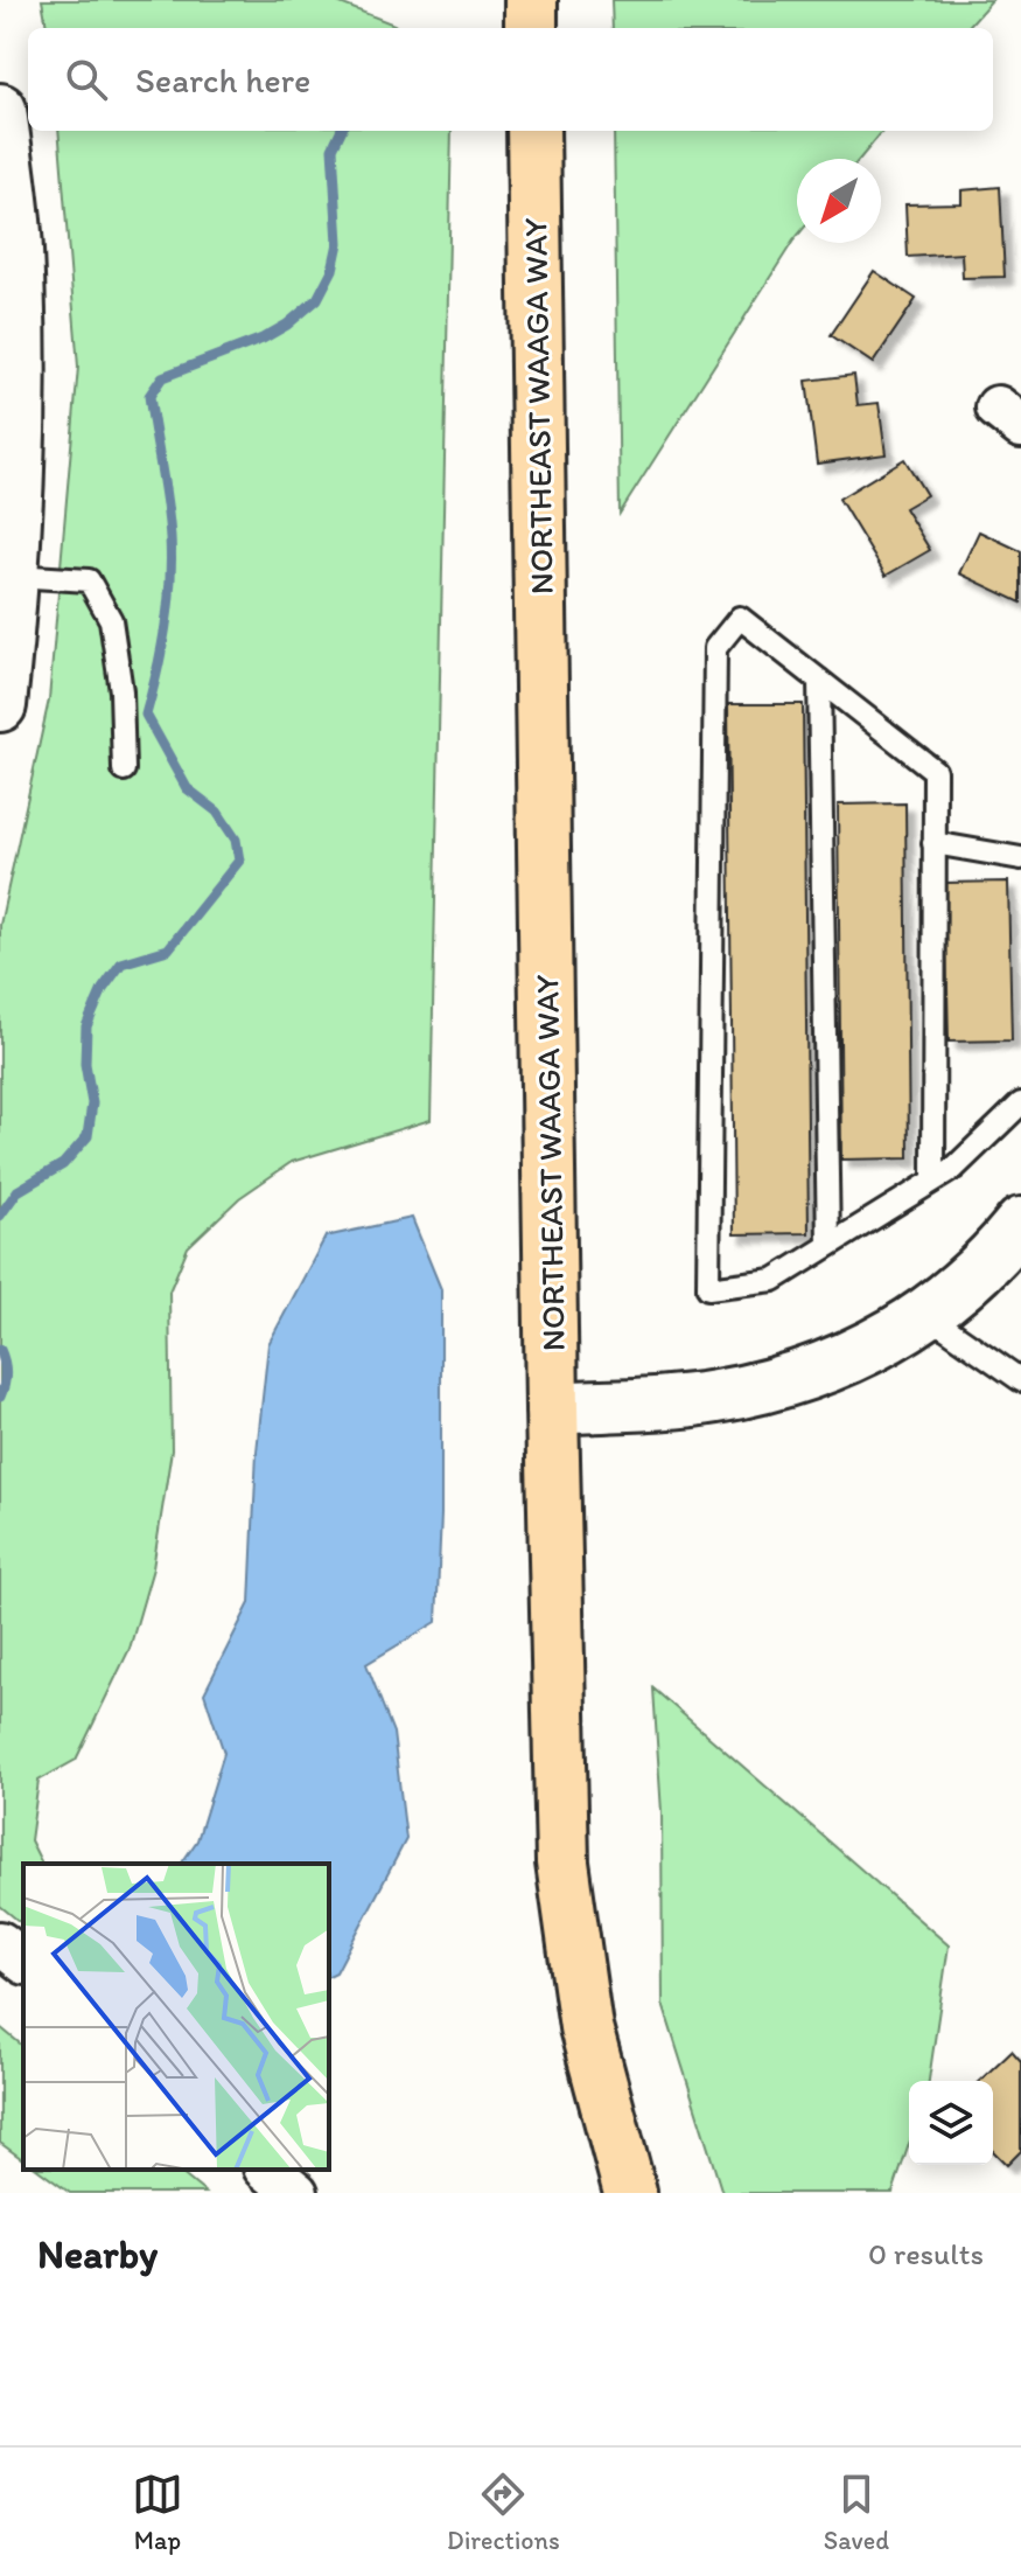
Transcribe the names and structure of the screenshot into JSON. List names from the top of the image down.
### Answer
{
  "streets": {
    "highway": ["NORTHEAST WAAGA WAY"]
  },
  "north": "bottom left",
  "page": {
    "search": "Search here",
    "heading": ["Nearby", "0 results"],
    "nav": ["Map", "Directions", "Saved"]
  }
}
